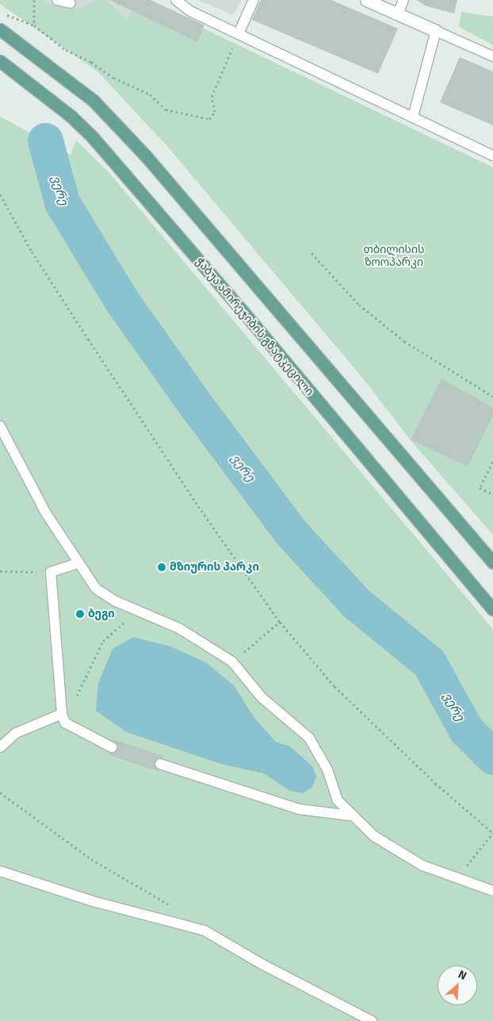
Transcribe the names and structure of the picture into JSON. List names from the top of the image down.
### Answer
{
  "streets": {
    "main road": ["ჭაბუა ამირეჯიბის გზატკეცილი"]
  },
  "water": ["ვერე"],
  "parks": ["თბილისის ზოოპარკი"],
  "places": ["მზიურის პარკი", "ბეგი"],
  "north": "top right"
}
